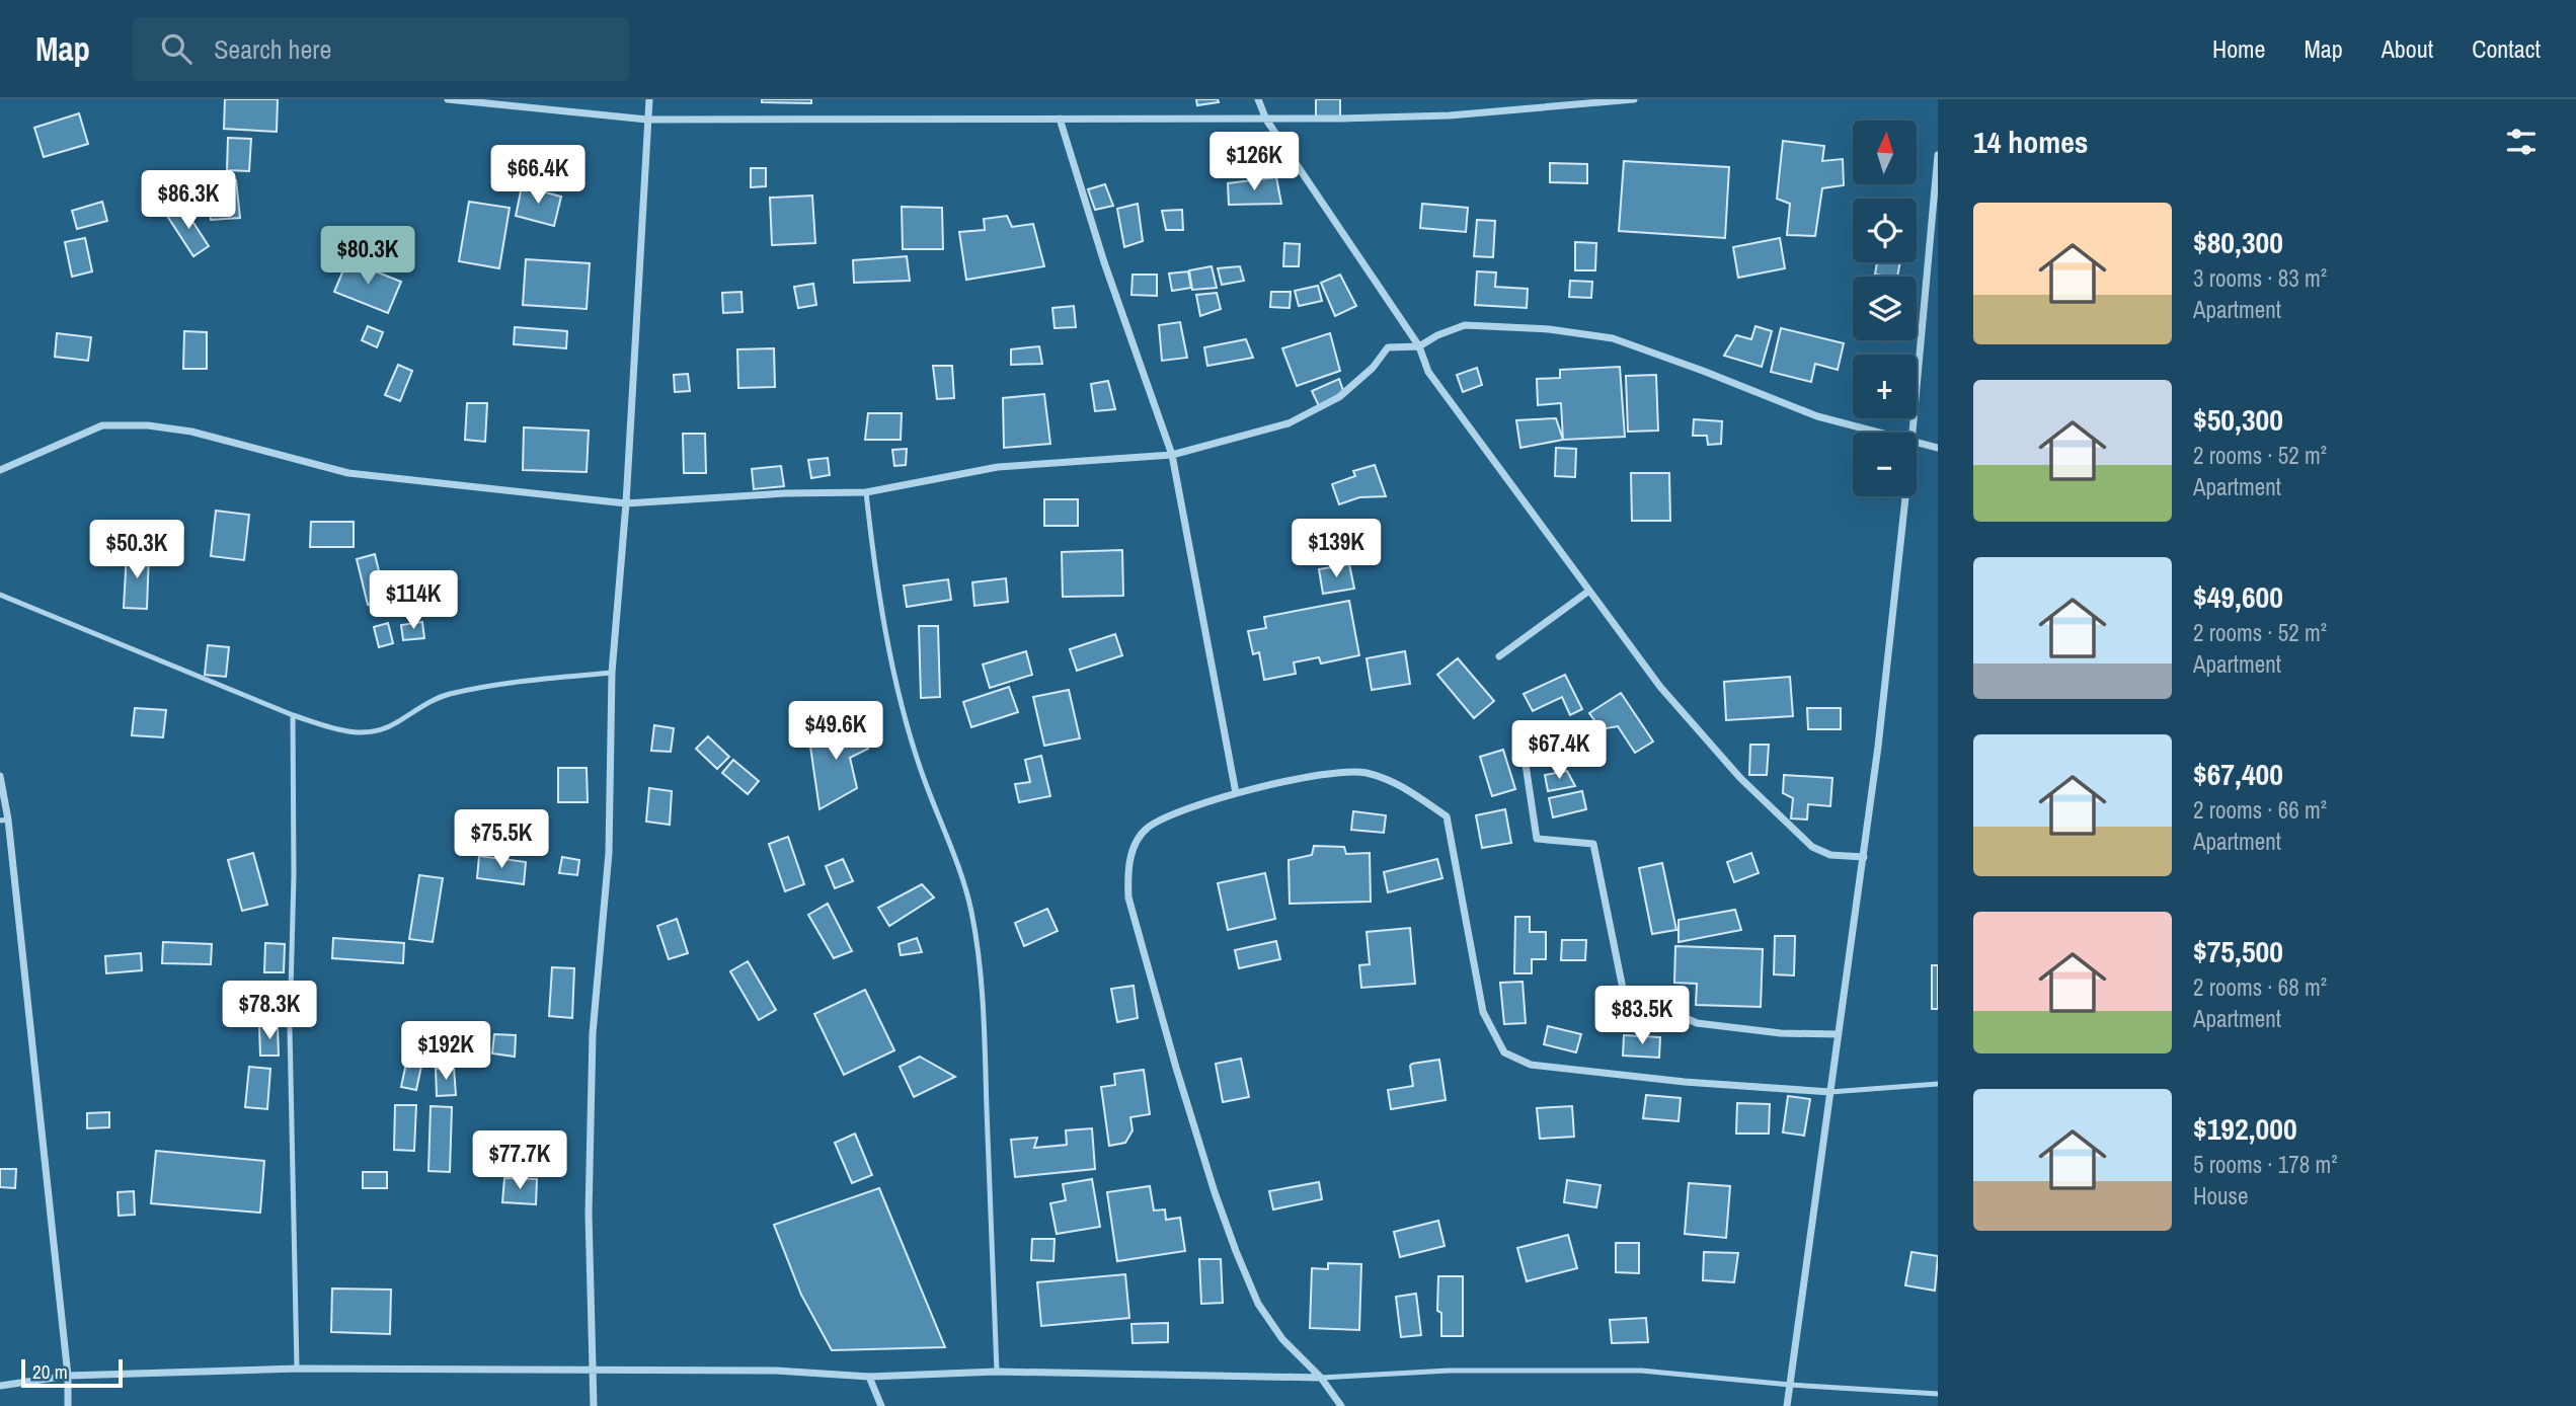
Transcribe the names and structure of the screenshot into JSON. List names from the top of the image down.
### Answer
{
  "scale_bar": "20 m",
  "north": "top",
  "page": {
    "header": "Map",
    "search": "Search here",
    "nav": [
      "Home",
      "Map",
      "About",
      "Contact"
    ],
    "heading": "14 homes",
    "map_buttons": ["+", "−"],
    "price": [
      "$126K",
      "$66.4K",
      "$86.3K",
      "$80.3K",
      "$139K",
      "$50.3K",
      "$114K",
      "$49.6K",
      "$67.4K",
      "$75.5K",
      "$78.3K",
      "$83.5K",
      "$192K",
      "$77.7K"
    ],
    "list": [
      {
        "name": "$80,300",
        "note": "3 rooms · 83 m² · Apartment"
      },
      {
        "name": "$50,300",
        "note": "2 rooms · 52 m² · Apartment"
      },
      {
        "name": "$49,600",
        "note": "2 rooms · 52 m² · Apartment"
      },
      {
        "name": "$67,400",
        "note": "2 rooms · 66 m² · Apartment"
      },
      {
        "name": "$75,500",
        "note": "2 rooms · 68 m² · Apartment"
      },
      {
        "name": "$192,000",
        "note": "5 rooms · 178 m² · House"
      }
    ],
    "scale": "20 m"
  }
}
